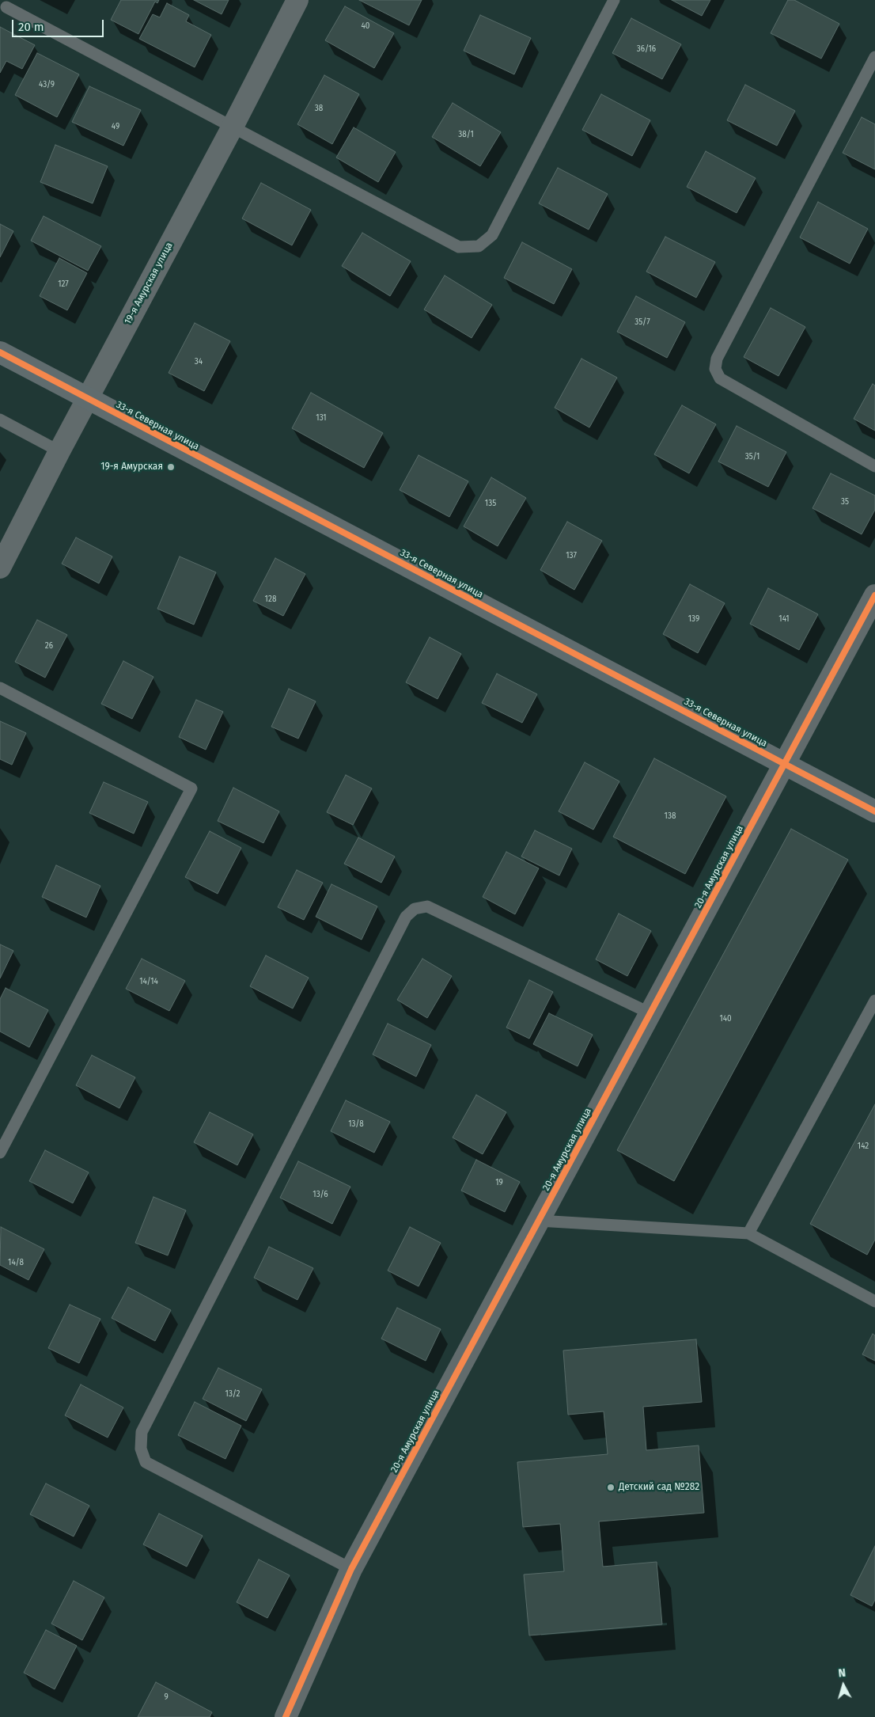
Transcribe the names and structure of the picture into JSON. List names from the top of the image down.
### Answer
{
  "streets": {
    "street": ["19-я Амурская улица", "33-я Северная улица", "20-я Амурская улица"]
  },
  "crossings": [
    ["19-я Амурская улица", "33-я Северная улица"],
    ["33-я Северная улица", "20-я Амурская улица"]
  ],
  "places": ["19-я Амурская", "Детский сад №282"],
  "house_numbers": [
    "40",
    "36/16",
    "43/9",
    "38",
    "49",
    "38/1",
    "127",
    "35/7",
    "34",
    "131",
    "35/1",
    "35",
    "135",
    "137",
    "128",
    "139",
    "141",
    "26",
    "138",
    "14/14",
    "140",
    "13/8",
    "142",
    "19",
    "13/6",
    "14/8",
    "13/2",
    "9"
  ],
  "scale_bar": "20 m",
  "north": "top"
}
